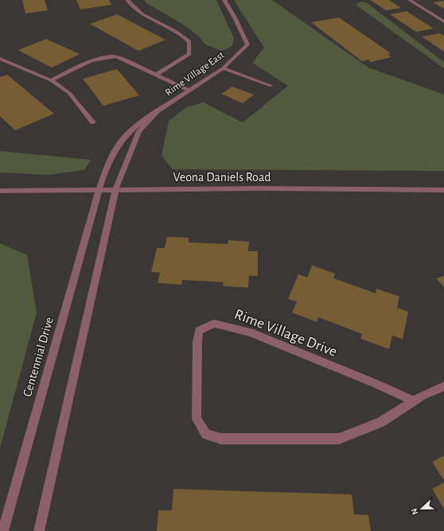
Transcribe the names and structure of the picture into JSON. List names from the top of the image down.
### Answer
{
  "streets": {
    "street": [
      "Rime Village East",
      "Veona Daniels Road",
      "Rime Village Drive",
      "Centennial Drive"
    ]
  },
  "crossings": [
    ["Rime Village East", "Veona Daniels Road"],
    ["Rime Village East", "Centennial Drive"],
    ["Veona Daniels Road", "Centennial Drive"]
  ],
  "north": "left"
}
